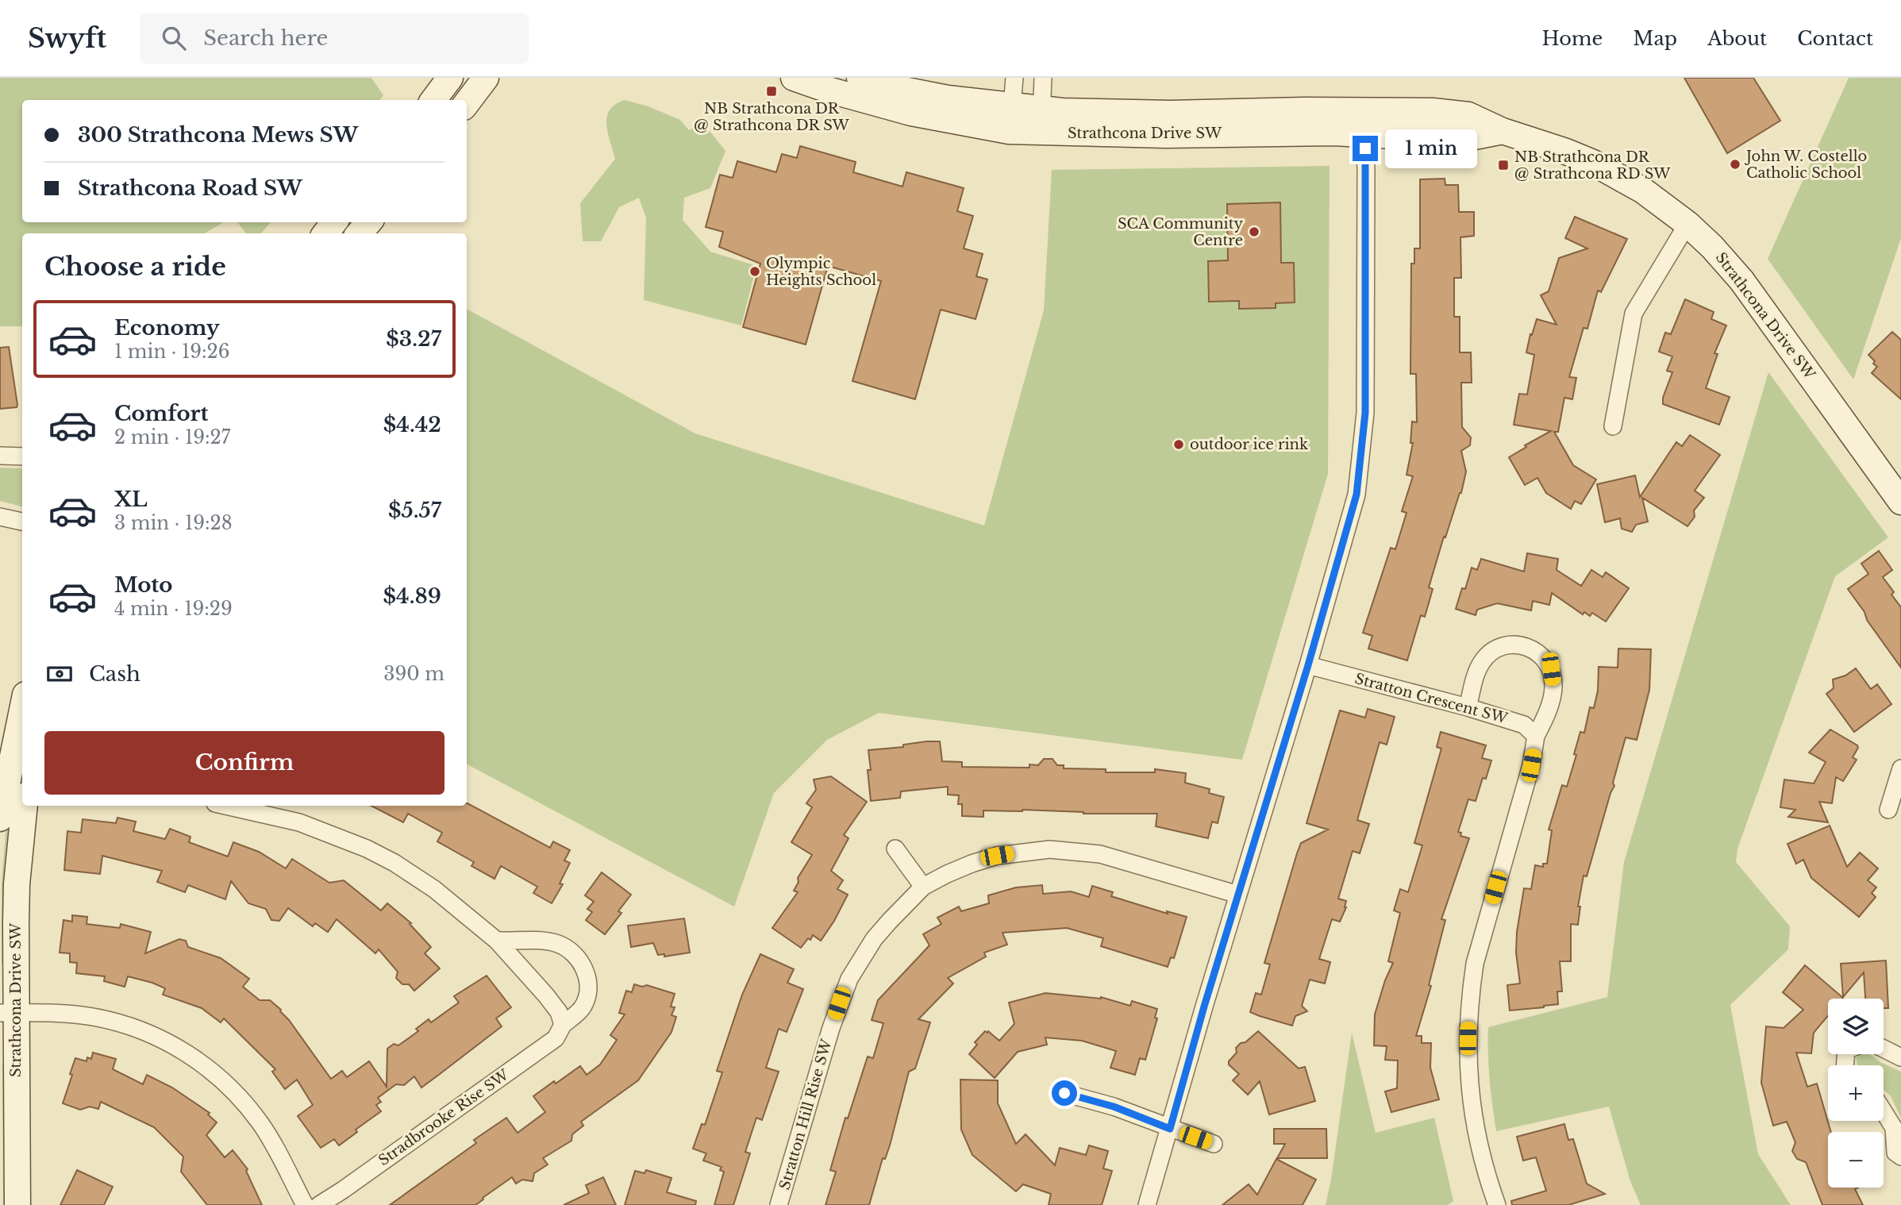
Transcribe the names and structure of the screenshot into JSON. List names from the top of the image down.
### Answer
{
  "streets": {
    "street": [
      "Strathcona Drive SW",
      "Stratton Crescent SW",
      "Stratton Hill Rise SW",
      "Stradbrooke Rise SW"
    ]
  },
  "places": {
    "transit": ["NB Strathcona DR @ Strathcona DR SW", "NB Strathcona DR @ Strathcona RD SW"],
    "other": [
      "John W. Costello Catholic School",
      "SCA Community Centre",
      "Olympic Heights School",
      "outdoor ice rink"
    ]
  },
  "page": {
    "header": "Swyft",
    "search": "Search here",
    "nav": [
      "Home",
      "Map",
      "About",
      "Contact"
    ],
    "banner": ["300 Strathcona Mews SW", "Strathcona Road SW"],
    "bubble": "1 min",
    "heading": "Choose a ride",
    "list": [
      {
        "name": "Economy",
        "note": "1 min · 19:26",
        "value": "$3.27"
      },
      {
        "name": "Comfort",
        "note": "2 min · 19:27",
        "value": "$4.42"
      },
      {
        "name": "XL",
        "note": "3 min · 19:28",
        "value": "$5.57"
      },
      {
        "name": "Moto",
        "note": "4 min · 19:29",
        "value": "$4.89"
      }
    ],
    "pay": ["Cash", "390 m"],
    "buttons": "Confirm",
    "map_buttons": ["+", "−"]
  }
}
